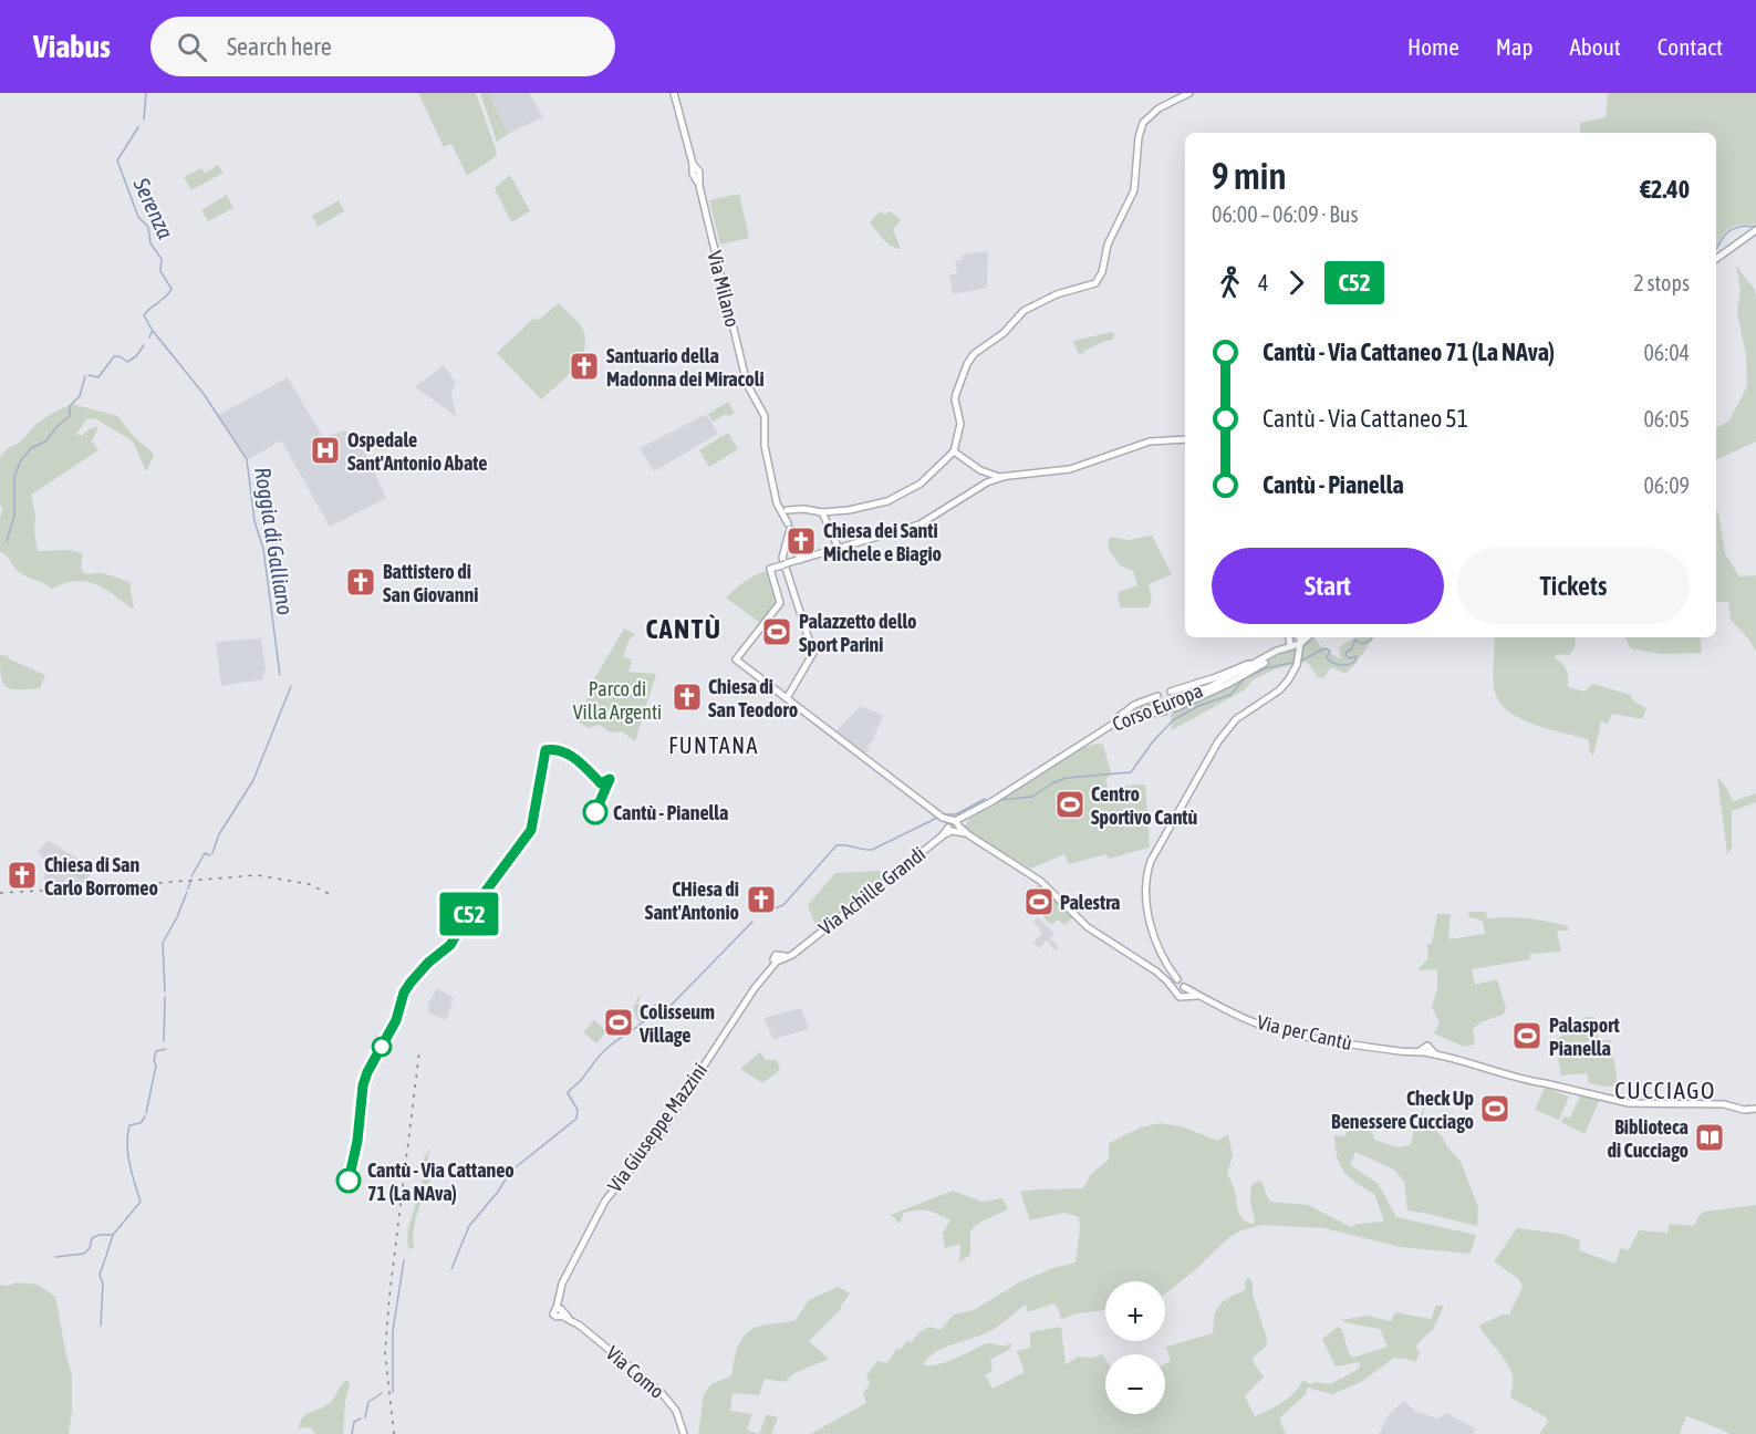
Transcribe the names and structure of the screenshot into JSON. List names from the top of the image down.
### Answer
{
  "streets": {
    "main road": [
      "Via Milano",
      "Corso Europa",
      "Via Achille Grandi",
      "Via per Cantù",
      "Via Giuseppe Mazzini",
      "Via Como"
    ]
  },
  "crossings": [
    ["Corso Europa", "Via Achille Grandi"],
    ["Via Achille Grandi", "Via Giuseppe Mazzini"],
    ["Via Giuseppe Mazzini", "Via Como"]
  ],
  "districts": ["CANTÙ", "FUNTANA", "CUCCIAGO"],
  "water": ["Serenza", "Roggia di Galliano"],
  "parks": ["Parco di Villa Argenti"],
  "places": {
    "church": [
      "Santuario della Madonna dei Miracoli",
      "Chiesa dei Santi Michele e Biagio",
      "Battistero di San Giovanni",
      "Chiesa di San Teodoro",
      "Chiesa di San Carlo Borromeo",
      "CHiesa di Sant'Antonio"
    ],
    "hospital": ["Ospedale Sant'Antonio Abate"],
    "sports": [
      "Palazzetto dello Sport Parini",
      "Centro Sportivo Cantù",
      "Palestra",
      "Colisseum Village",
      "Palasport Pianella",
      "Check Up Benessere Cucciago"
    ],
    "other": ["Cantù - Pianella", "Cantù - Via Cattaneo 71 (La NAva)"],
    "library": ["Biblioteca di Cucciago"]
  },
  "lines": ["bus line C52"],
  "page": {
    "header": "Viabus",
    "search": "Search here",
    "nav": [
      "Home",
      "Map",
      "About",
      "Contact"
    ],
    "on_map": "C52",
    "heading": ["9 min", "06:00 – 06:09 · Bus", "€2.40"],
    "legs": ["4", "C52", "2 stops"],
    "list": [
      {
        "name": "Cantù - Via Cattaneo 71 (La NAva)",
        "value": "06:04"
      },
      {
        "name": "Cantù - Via Cattaneo 51",
        "value": "06:05"
      },
      {
        "name": "Cantù - Pianella",
        "value": "06:09"
      }
    ],
    "buttons": ["Start", "Tickets"],
    "map_buttons": ["+", "−"]
  }
}
